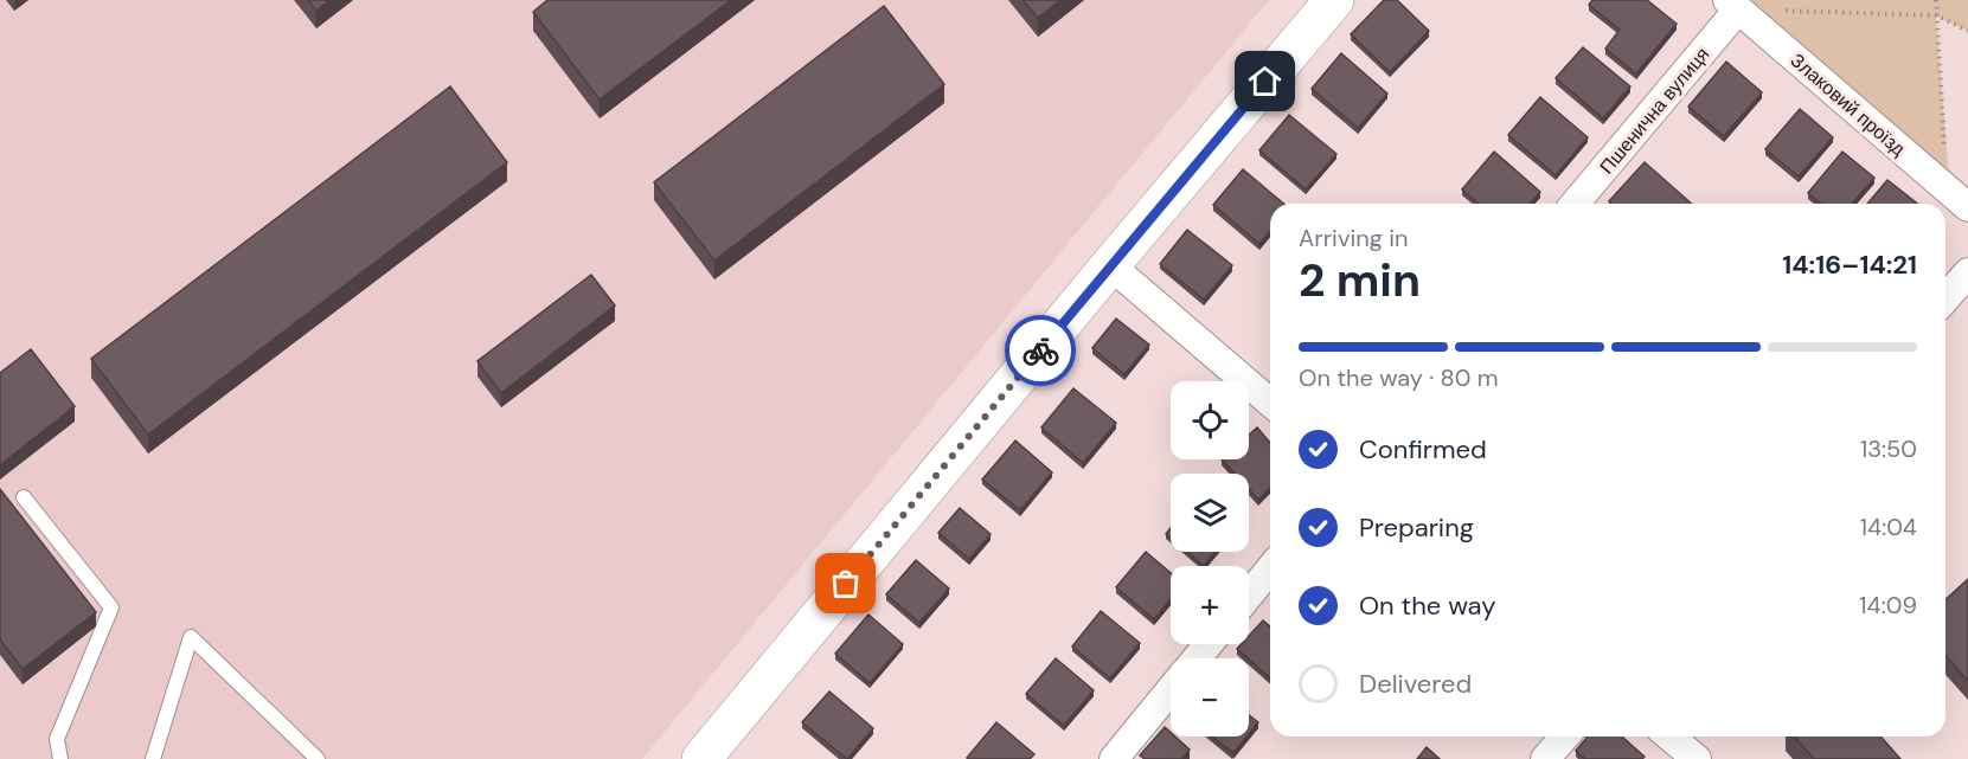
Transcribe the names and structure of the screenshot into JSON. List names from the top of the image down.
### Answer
{
  "streets": {
    "street": ["Злаковий проїзд", "Пшенична вулиця"]
  },
  "crossings": [
    ["Злаковий проїзд", "Пшенична вулиця"]
  ],
  "page": {
    "heading": ["2 min", "Arriving in", "14:16–14:21"],
    "bar": "On the way · 80 m",
    "map_buttons": ["+", "−"],
    "list": [
      ["Confirmed", "13:50"],
      ["Preparing", "14:04"],
      ["On the way", "14:09"],
      "Delivered"
    ]
  }
}
